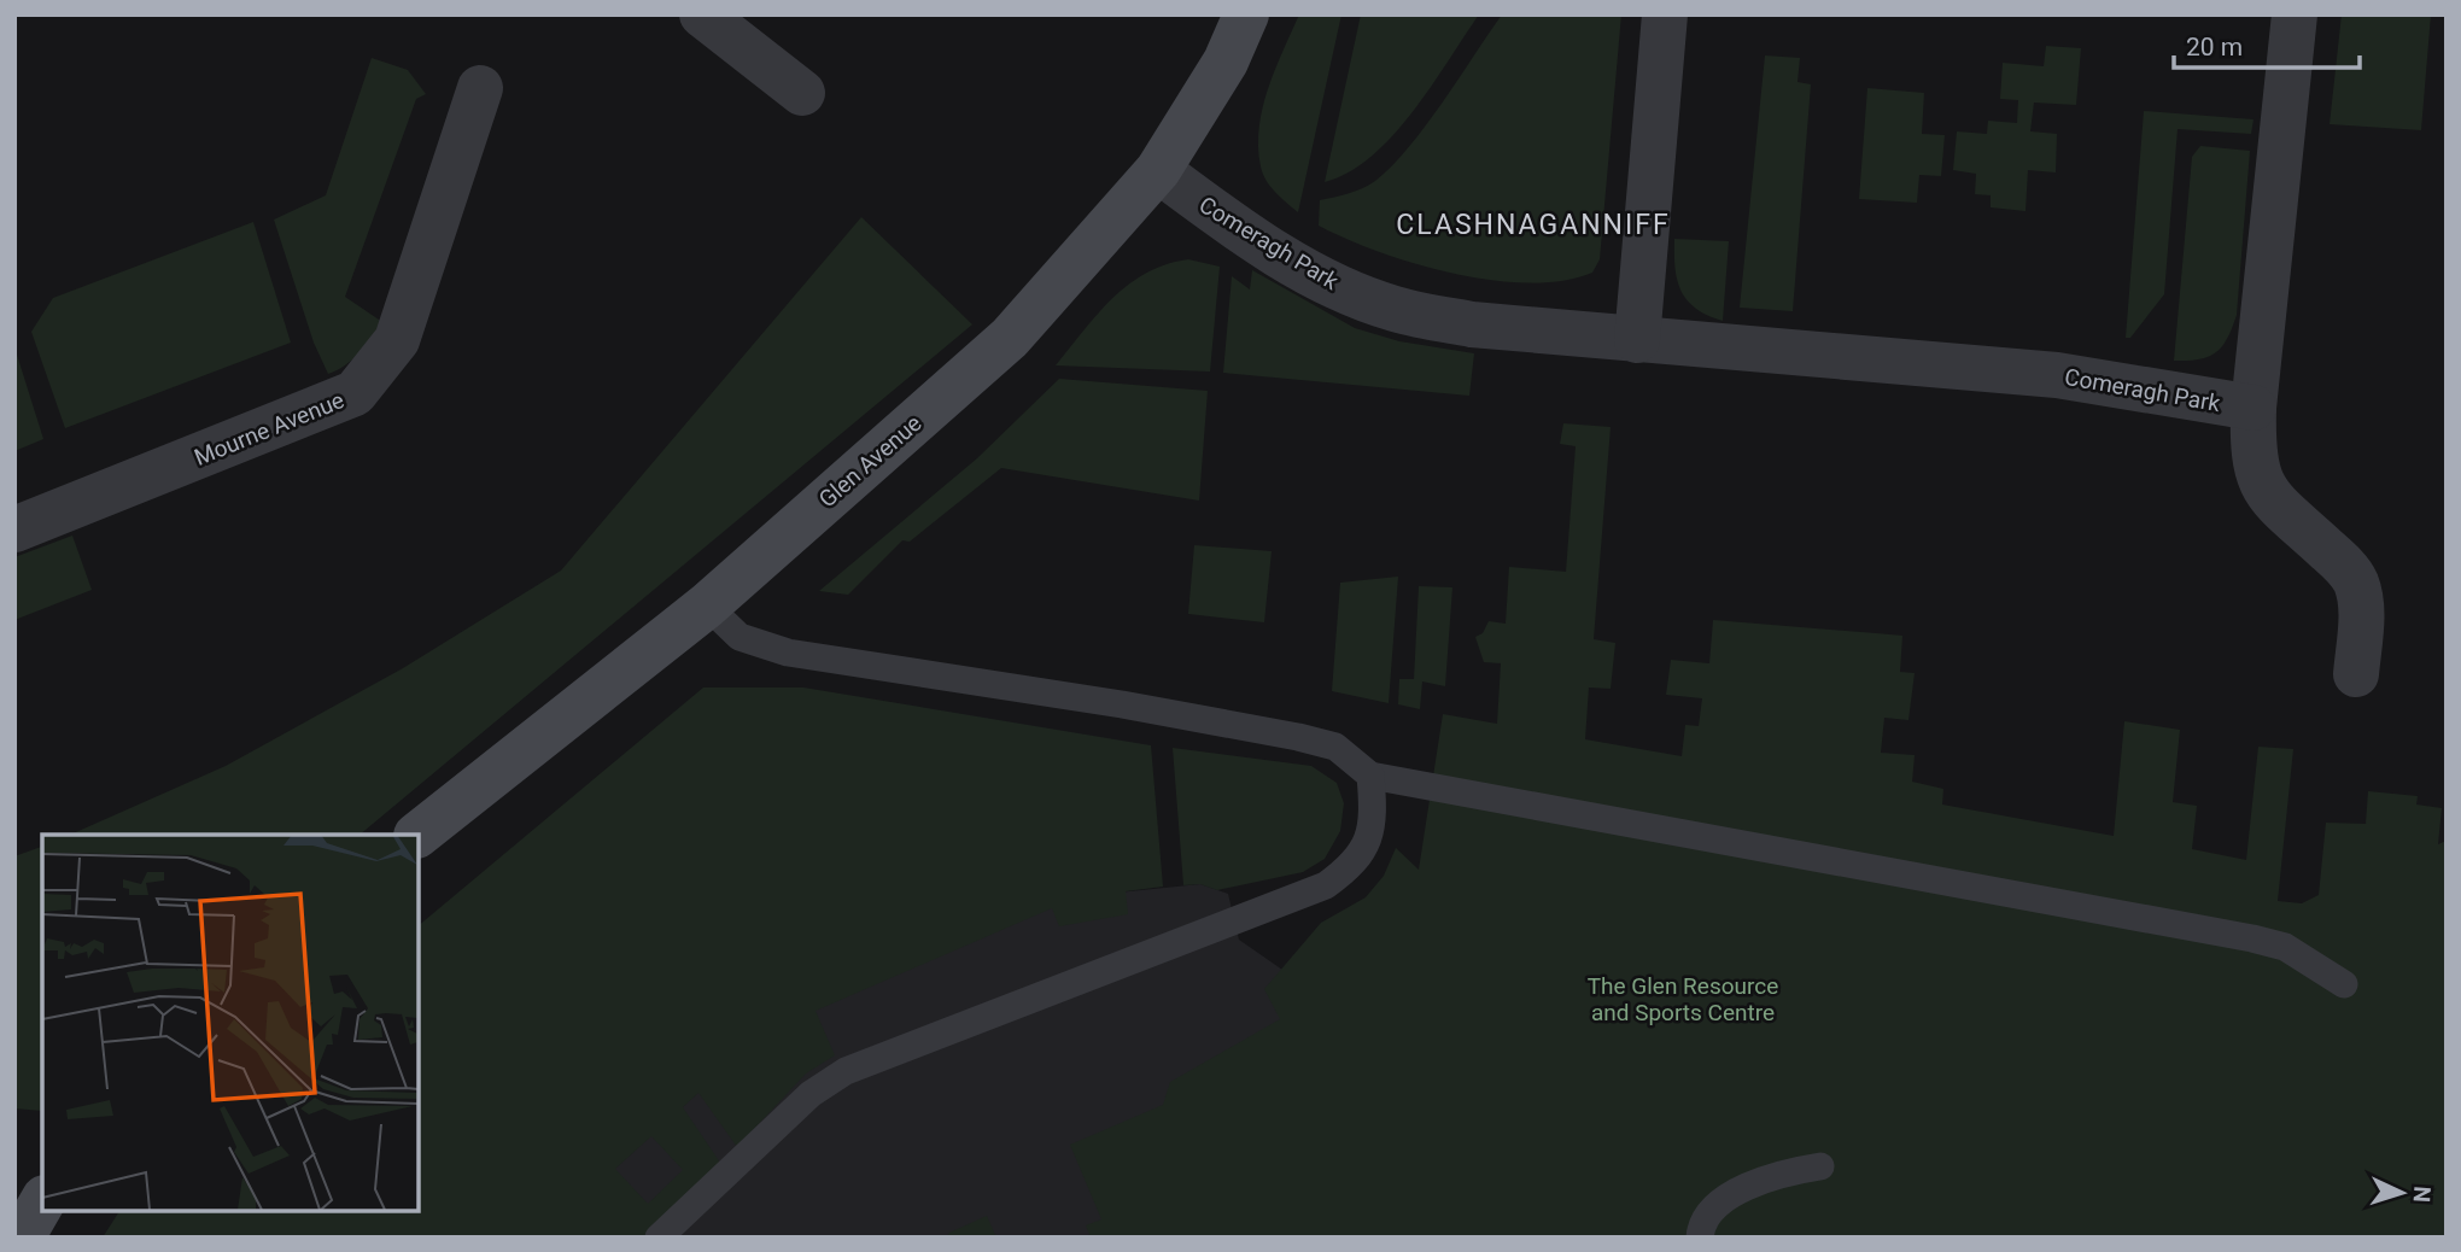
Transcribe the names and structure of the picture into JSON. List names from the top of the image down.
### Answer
{
  "streets": {
    "street": ["Comeragh Park", "Mourne Avenue", "Glen Avenue"]
  },
  "crossings": [
    ["Comeragh Park", "Glen Avenue"]
  ],
  "districts": ["CLASHNAGANNIFF"],
  "parks": ["The Glen Resource and Sports Centre"],
  "scale_bar": "20 m",
  "north": "right"
}
